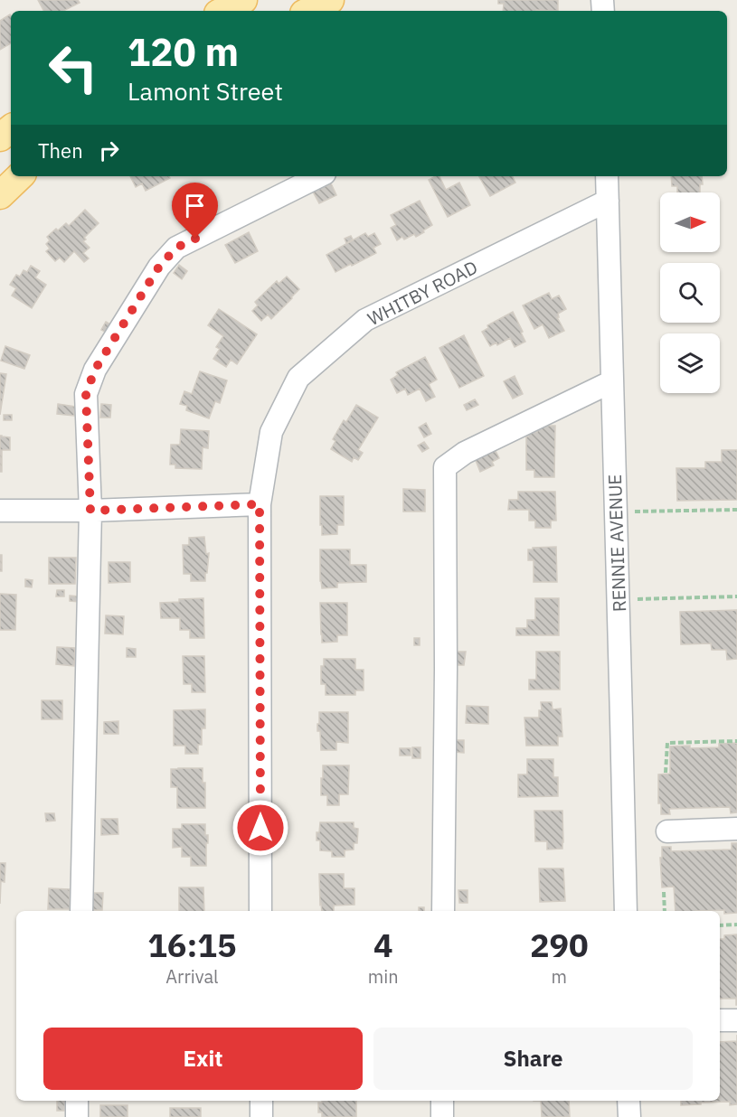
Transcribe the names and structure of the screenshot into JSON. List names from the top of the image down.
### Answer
{
  "streets": {
    "street": ["WHITBY ROAD", "RENNIE AVENUE"]
  },
  "crossings": [
    ["WHITBY ROAD", "RENNIE AVENUE"]
  ],
  "north": "right",
  "page": {
    "turn": ["120 m", "Lamont Street"],
    "then": "Then",
    "eta": [
      "16:15",
      "Arrival",
      "4",
      "min",
      "290",
      "m"
    ],
    "buttons": ["Exit", "Share"]
  }
}
